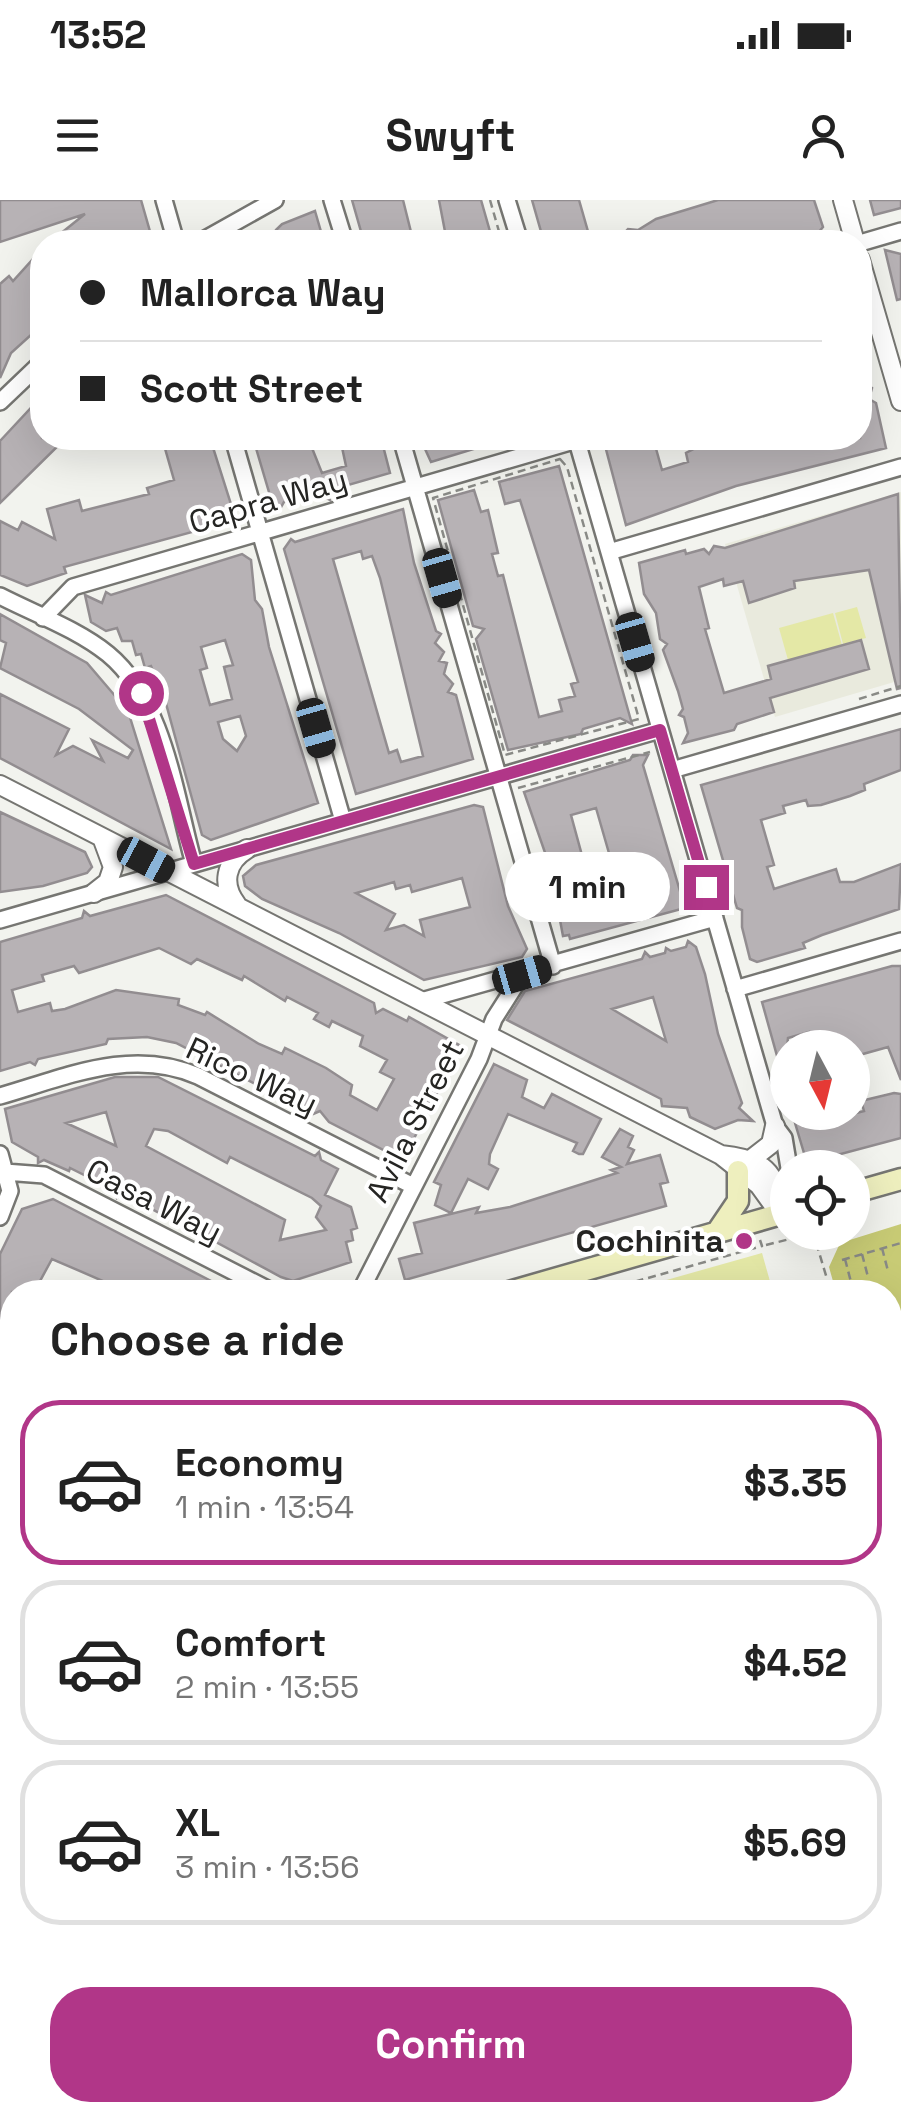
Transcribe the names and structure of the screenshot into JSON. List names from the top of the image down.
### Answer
{
  "streets": {
    "street": [
      "Capra Way",
      "Rico Way",
      "Avila Street",
      "Casa Way"
    ]
  },
  "crossings": [
    ["Rico Way", "Avila Street"]
  ],
  "places": ["Cochinita"],
  "north": "bottom",
  "page": {
    "status": "13:52",
    "header": "Swyft",
    "banner": ["Mallorca Way", "Scott Street"],
    "bubble": "1 min",
    "heading": "Choose a ride",
    "list": [
      {
        "name": "Economy",
        "note": "1 min · 13:54",
        "value": "$3.35"
      },
      {
        "name": "Comfort",
        "note": "2 min · 13:55",
        "value": "$4.52"
      },
      {
        "name": "XL",
        "note": "3 min · 13:56",
        "value": "$5.69"
      }
    ],
    "buttons": "Confirm"
  }
}
